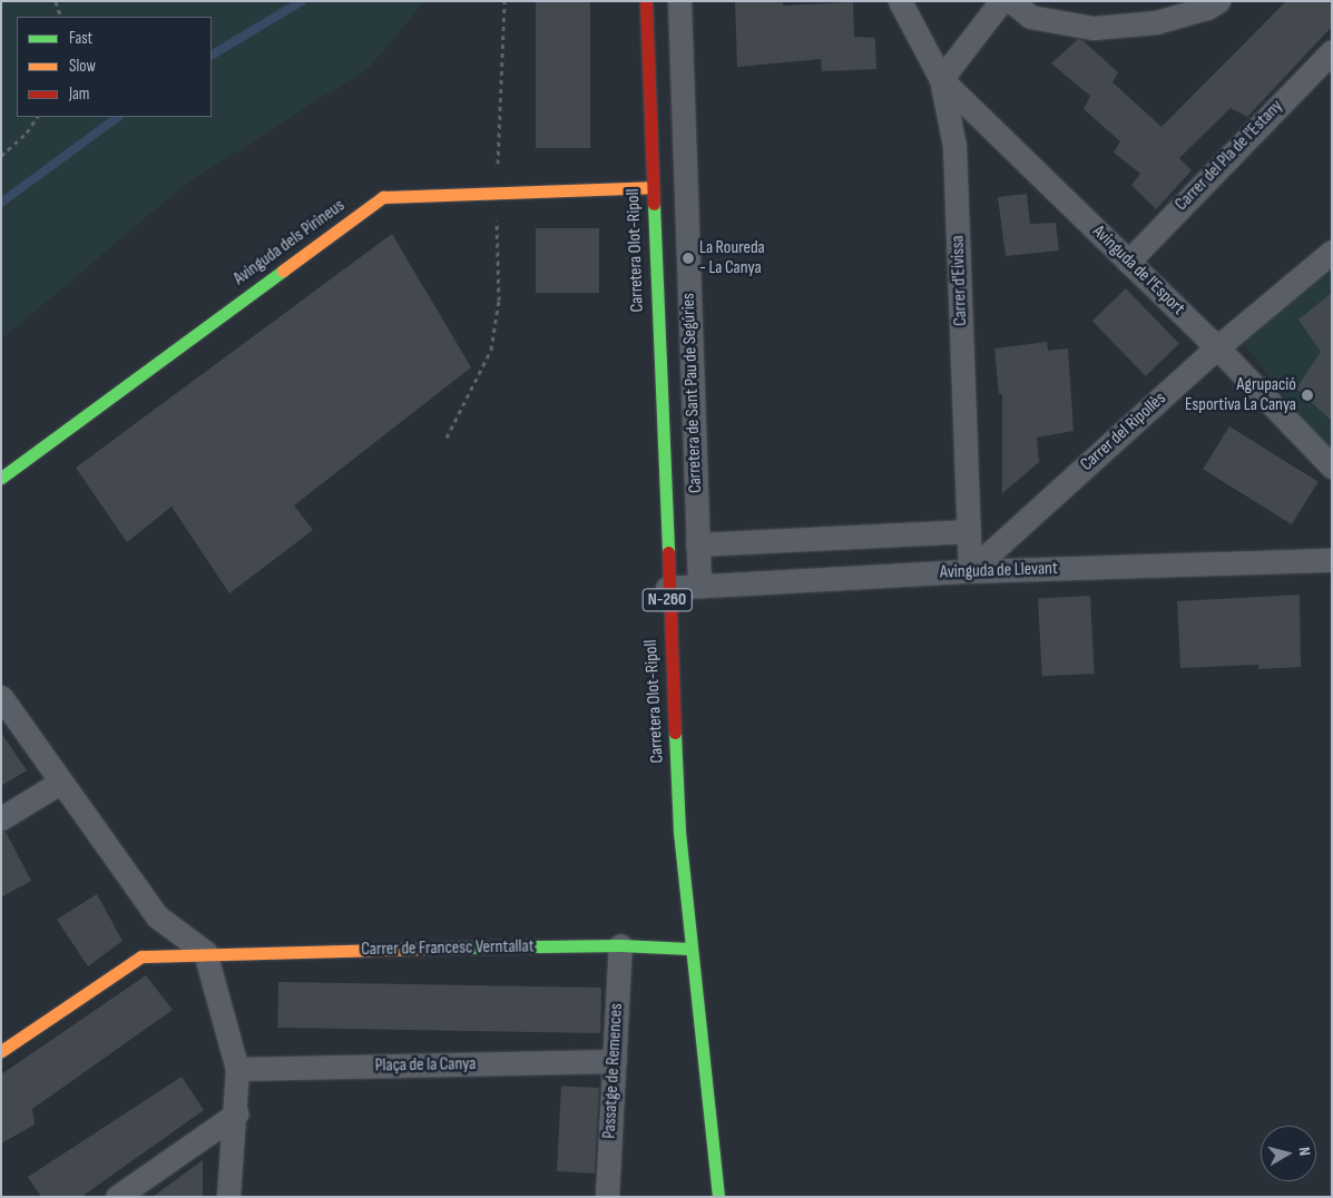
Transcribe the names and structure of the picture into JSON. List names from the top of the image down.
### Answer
{
  "streets": {
    "street": [
      "Carrer del Pla de l'Estany",
      "Avinguda dels Pirineus",
      "Carretera Olot-Ripoll",
      "Avinguda de l'Esport",
      "Carrer d'Eivissa",
      "Carretera de Sant Pau de Segúries",
      "Carrer del Ripollès",
      "Avinguda de Llevant",
      "N-260",
      "Carrer de Francesc Verntallat",
      "Plaça de la Canya",
      "Passatge de Remences"
    ]
  },
  "crossings": [
    ["Carrer del Pla de l'Estany", "Avinguda de l'Esport"],
    ["Avinguda dels Pirineus", "Carretera Olot-Ripoll"],
    ["Carretera Olot-Ripoll", "Avinguda de Llevant"],
    ["Carretera Olot-Ripoll", "Carrer de Francesc Verntallat"],
    ["Avinguda de l'Esport", "Carrer d'Eivissa"],
    ["Avinguda de l'Esport", "Carrer del Ripollès"],
    ["Carrer d'Eivissa", "Carrer del Ripollès"],
    ["Carrer d'Eivissa", "Avinguda de Llevant"],
    ["Carretera de Sant Pau de Segúries", "Avinguda de Llevant"],
    ["Carrer del Ripollès", "Avinguda de Llevant"],
    ["Carrer de Francesc Verntallat", "Passatge de Remences"],
    ["Plaça de la Canya", "Passatge de Remences"]
  ],
  "places": ["La Roureda - La Canya", "Agrupació Esportiva La Canya"],
  "legend": ["Fast", "Slow", "Jam"],
  "north": "right"
}
